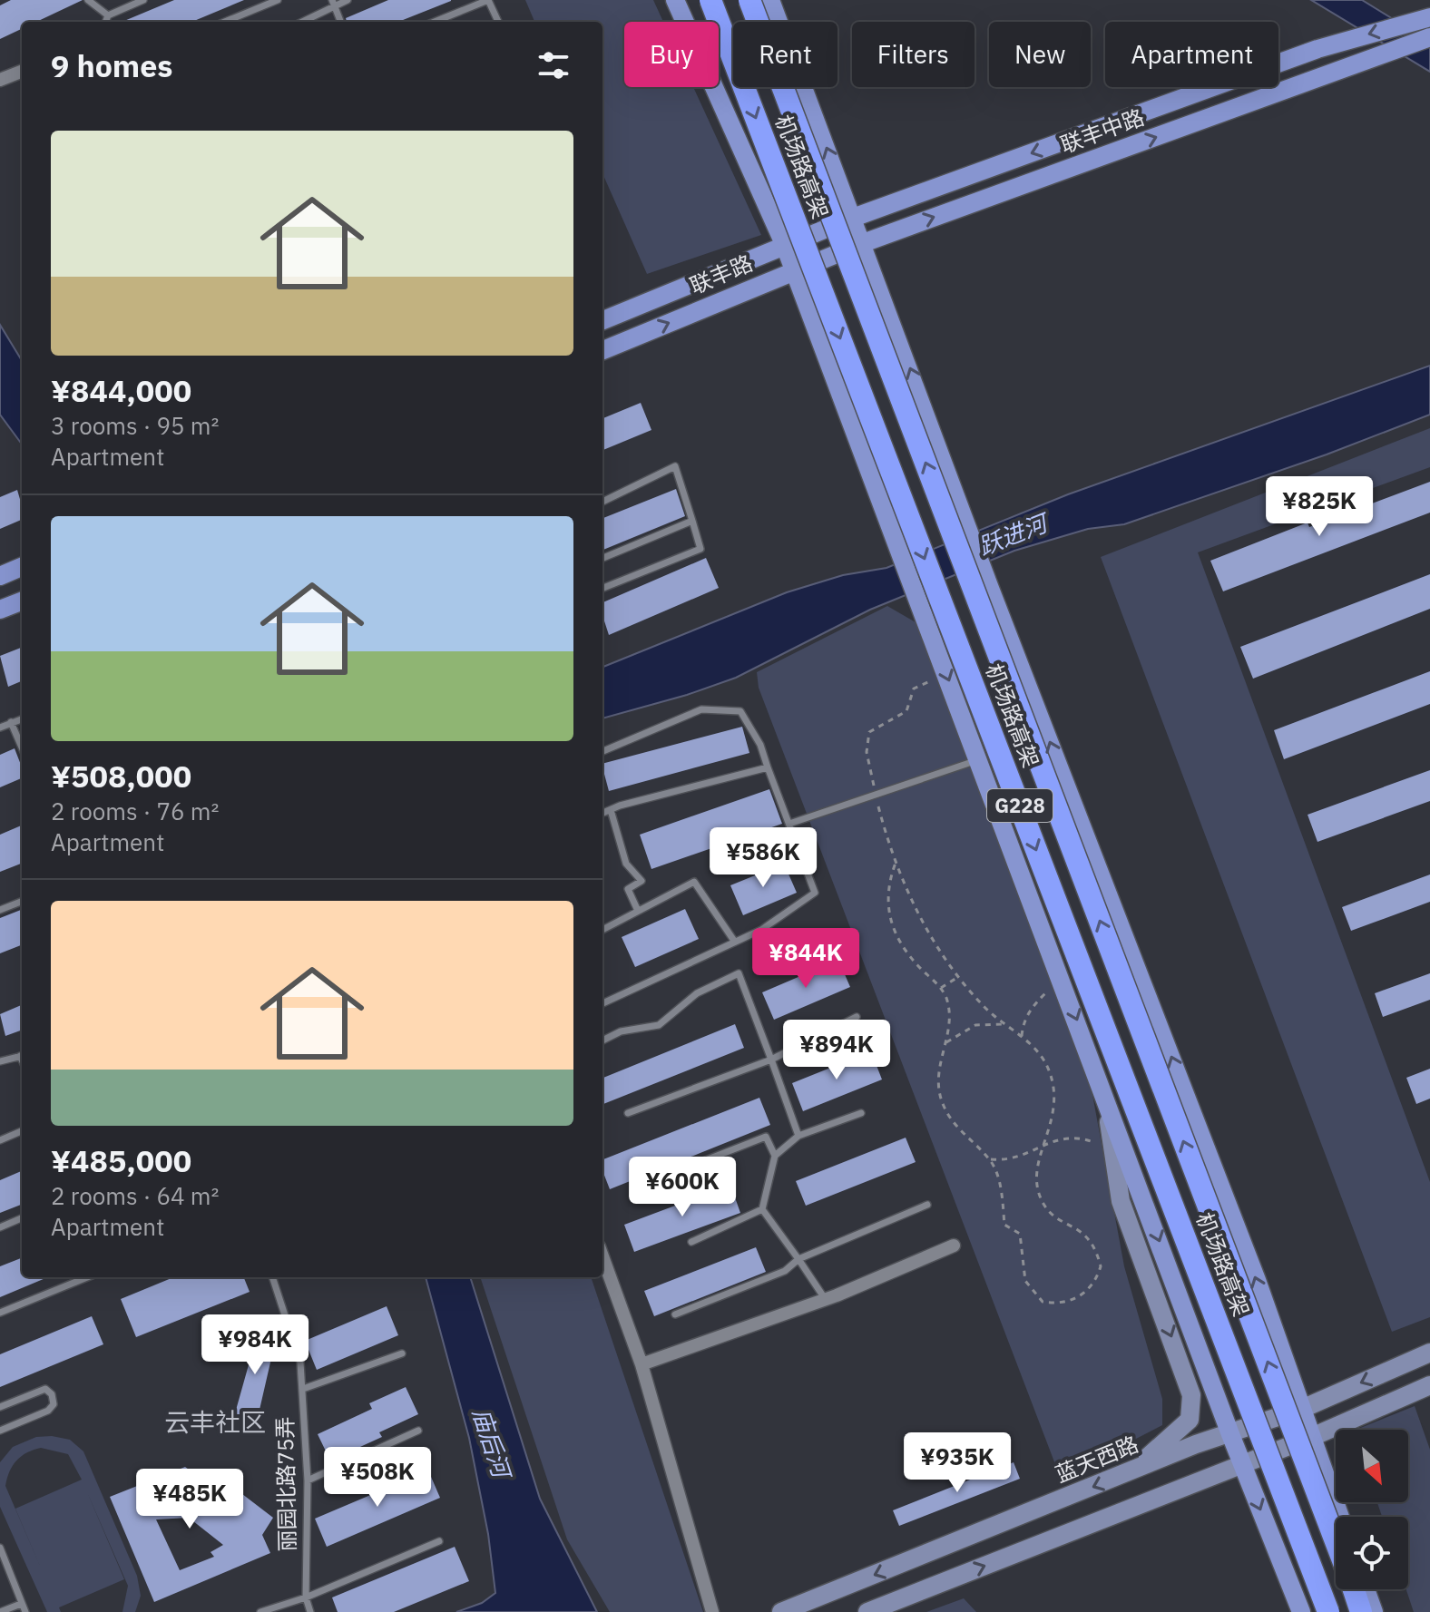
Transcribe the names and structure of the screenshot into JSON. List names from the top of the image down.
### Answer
{
  "streets": {
    "highway": ["机场路高架", "G228"],
    "main road": ["联丰中路", "联丰路"],
    "street": ["蓝天西路"],
    "lane": ["丽园北路75弄"]
  },
  "crossings": [
    ["联丰中路", "联丰路"]
  ],
  "districts": ["云丰社区"],
  "water": ["跃进河", "庙后河"],
  "north": "bottom right",
  "page": {
    "chip": [
      "Buy",
      "Rent",
      "Filters",
      "New",
      "Apartment"
    ],
    "heading": "9 homes",
    "list": [
      {
        "name": "¥844,000",
        "note": "3 rooms · 95 m² · Apartment"
      },
      {
        "name": "¥508,000",
        "note": "2 rooms · 76 m² · Apartment"
      },
      {
        "name": "¥485,000",
        "note": "2 rooms · 64 m² · Apartment"
      }
    ],
    "price": [
      "¥825K",
      "¥586K",
      "¥844K",
      "¥894K",
      "¥600K",
      "¥984K",
      "¥935K",
      "¥508K",
      "¥485K"
    ]
  }
}
